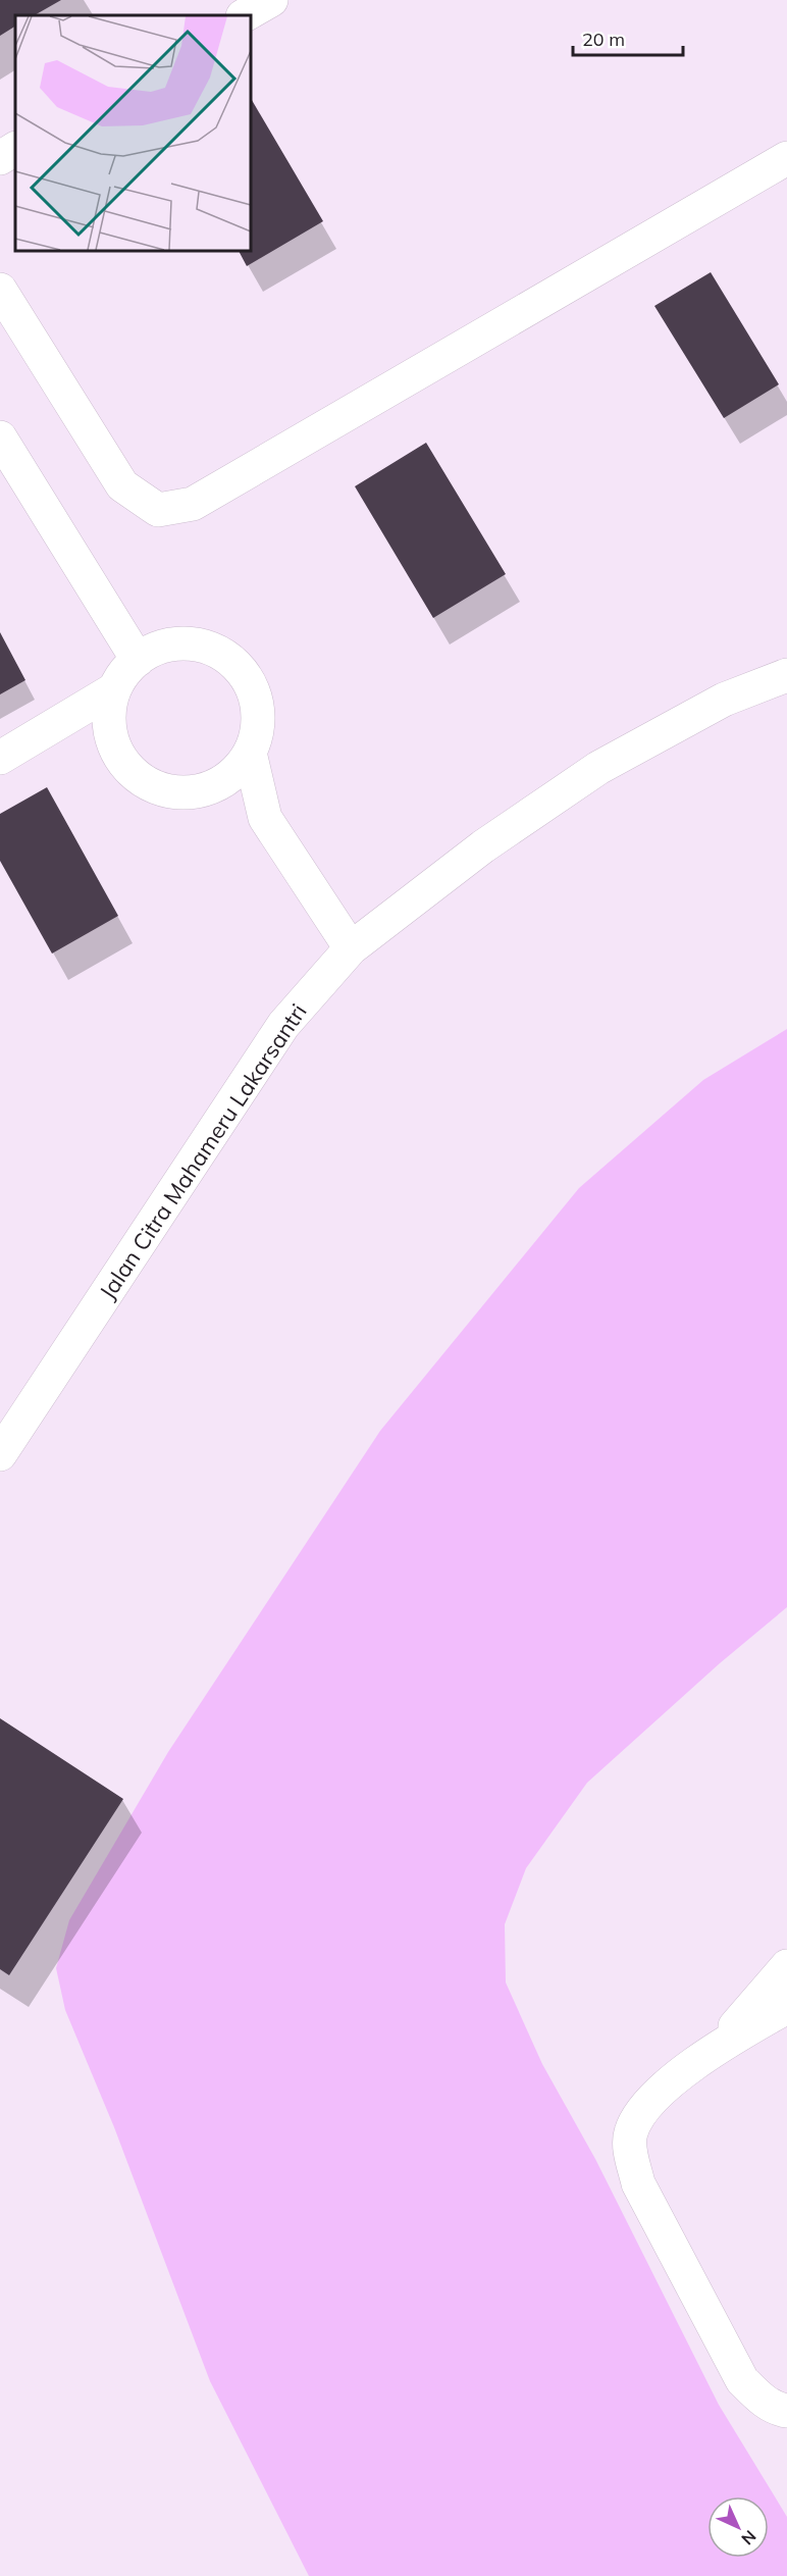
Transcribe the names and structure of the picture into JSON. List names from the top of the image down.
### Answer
{
  "streets": {
    "street": ["Jalan Citra Mahameru Lakarsantri"]
  },
  "scale_bar": "20 m",
  "north": "bottom right"
}
